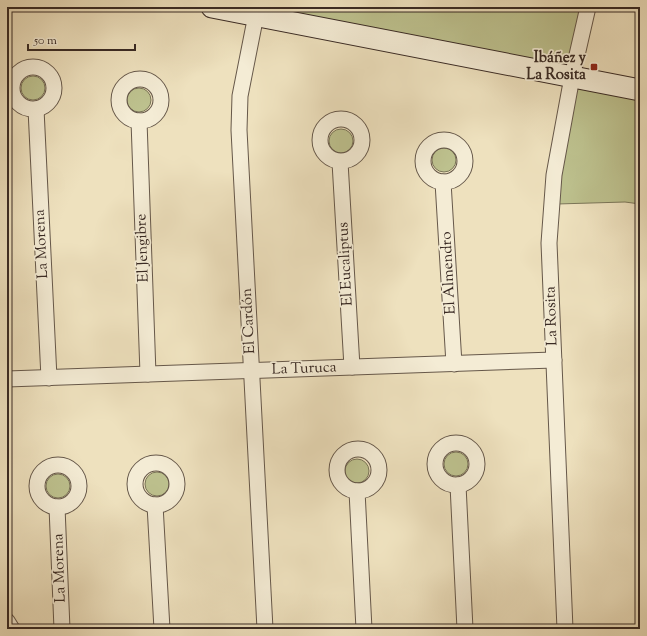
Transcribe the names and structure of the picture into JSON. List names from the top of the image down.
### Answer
{
  "streets": {
    "street": [
      "La Morena",
      "El Jengibre",
      "El Eucaliptus",
      "El Almendro",
      "La Rosita",
      "El Cardón",
      "La Turuca"
    ]
  },
  "crossings": [
    ["La Morena", "La Turuca"],
    ["El Jengibre", "La Turuca"],
    ["El Eucaliptus", "La Turuca"],
    ["El Almendro", "La Turuca"],
    ["La Rosita", "La Turuca"],
    ["El Cardón", "La Turuca"]
  ],
  "places": {
    "transit": ["Ibáñez y La Rosita"]
  },
  "scale_bar": "50 m"
}
